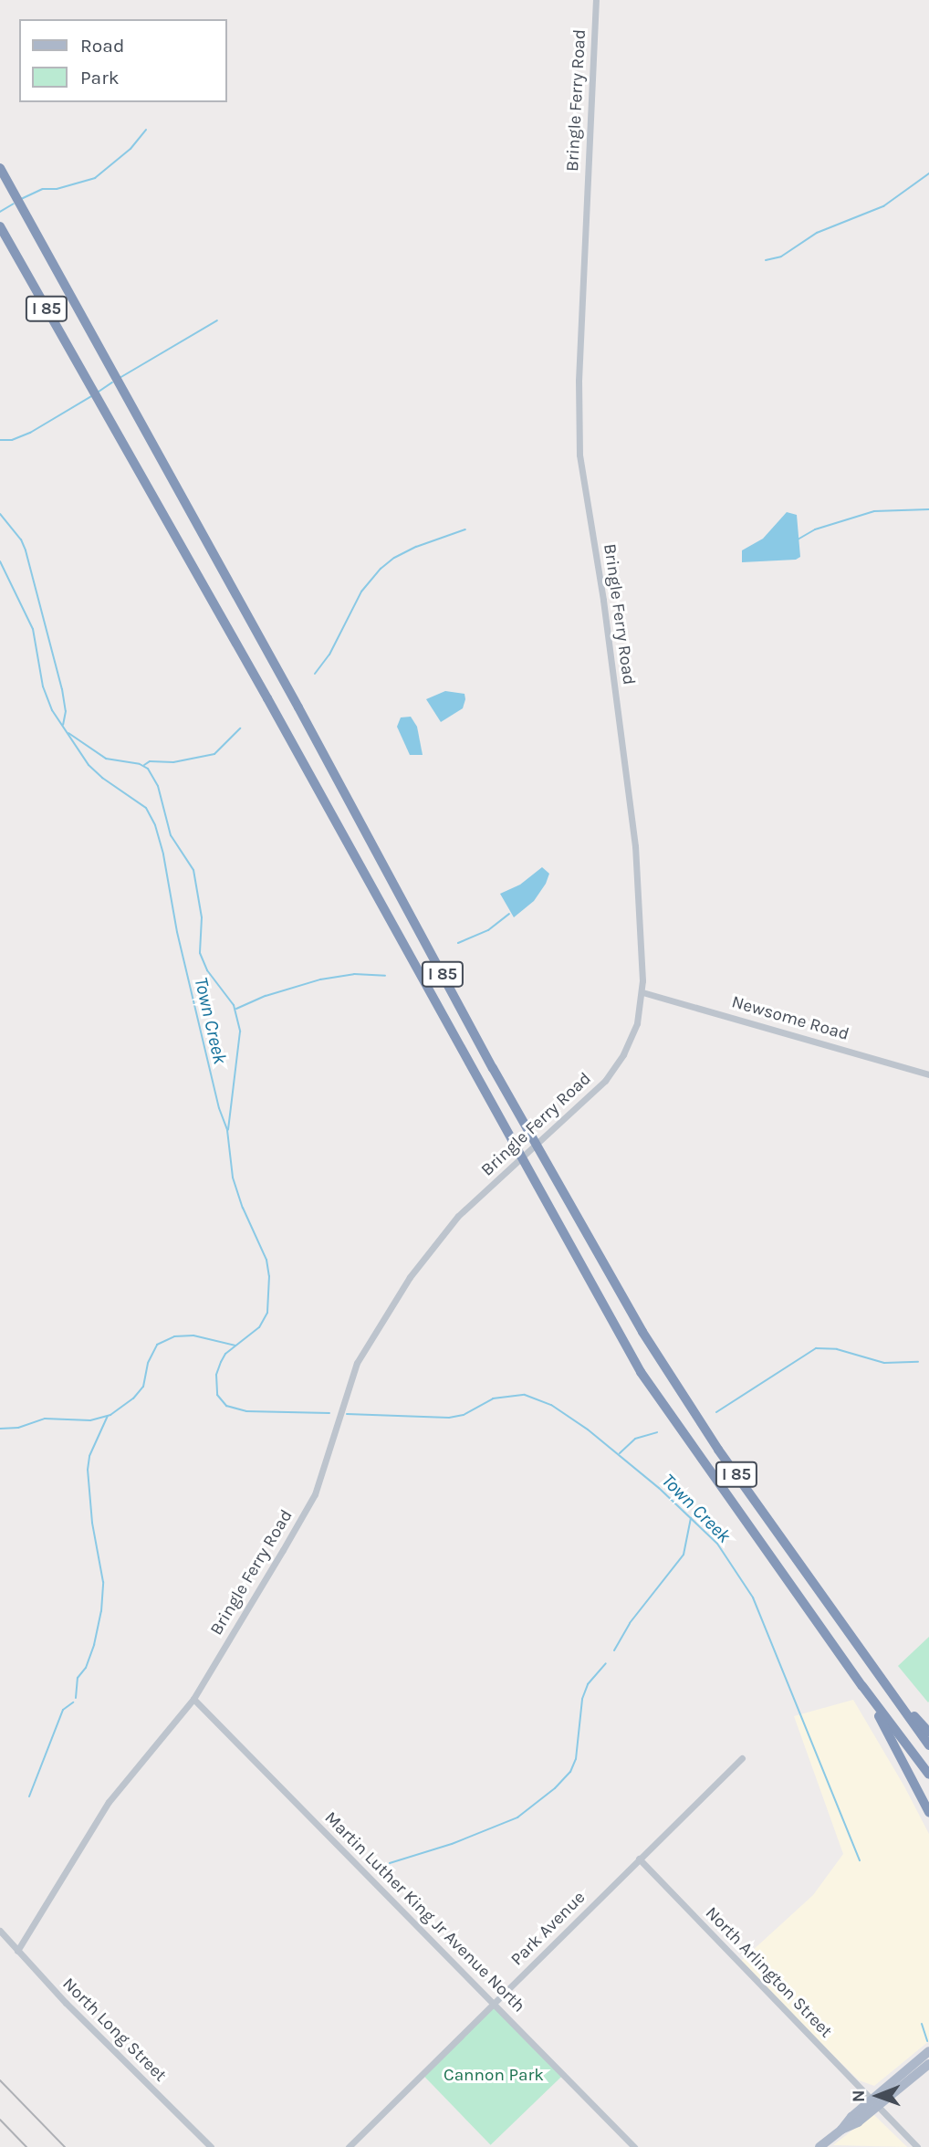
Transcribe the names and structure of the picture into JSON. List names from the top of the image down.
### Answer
{
  "streets": {
    "highway": ["I 85"],
    "street": [
      "Bringle Ferry Road",
      "Newsome Road",
      "Martin Luther King Jr Avenue North",
      "Park Avenue",
      "North Arlington Street",
      "North Long Street"
    ]
  },
  "crossings": [
    ["Bringle Ferry Road", "Newsome Road"],
    ["Bringle Ferry Road", "Martin Luther King Jr Avenue North"],
    ["Bringle Ferry Road", "North Long Street"],
    ["Martin Luther King Jr Avenue North", "Park Avenue"],
    ["Park Avenue", "North Arlington Street"]
  ],
  "water": ["Town Creek"],
  "parks": ["Cannon Park"],
  "legend": ["Road", "Park"],
  "north": "left"
}
